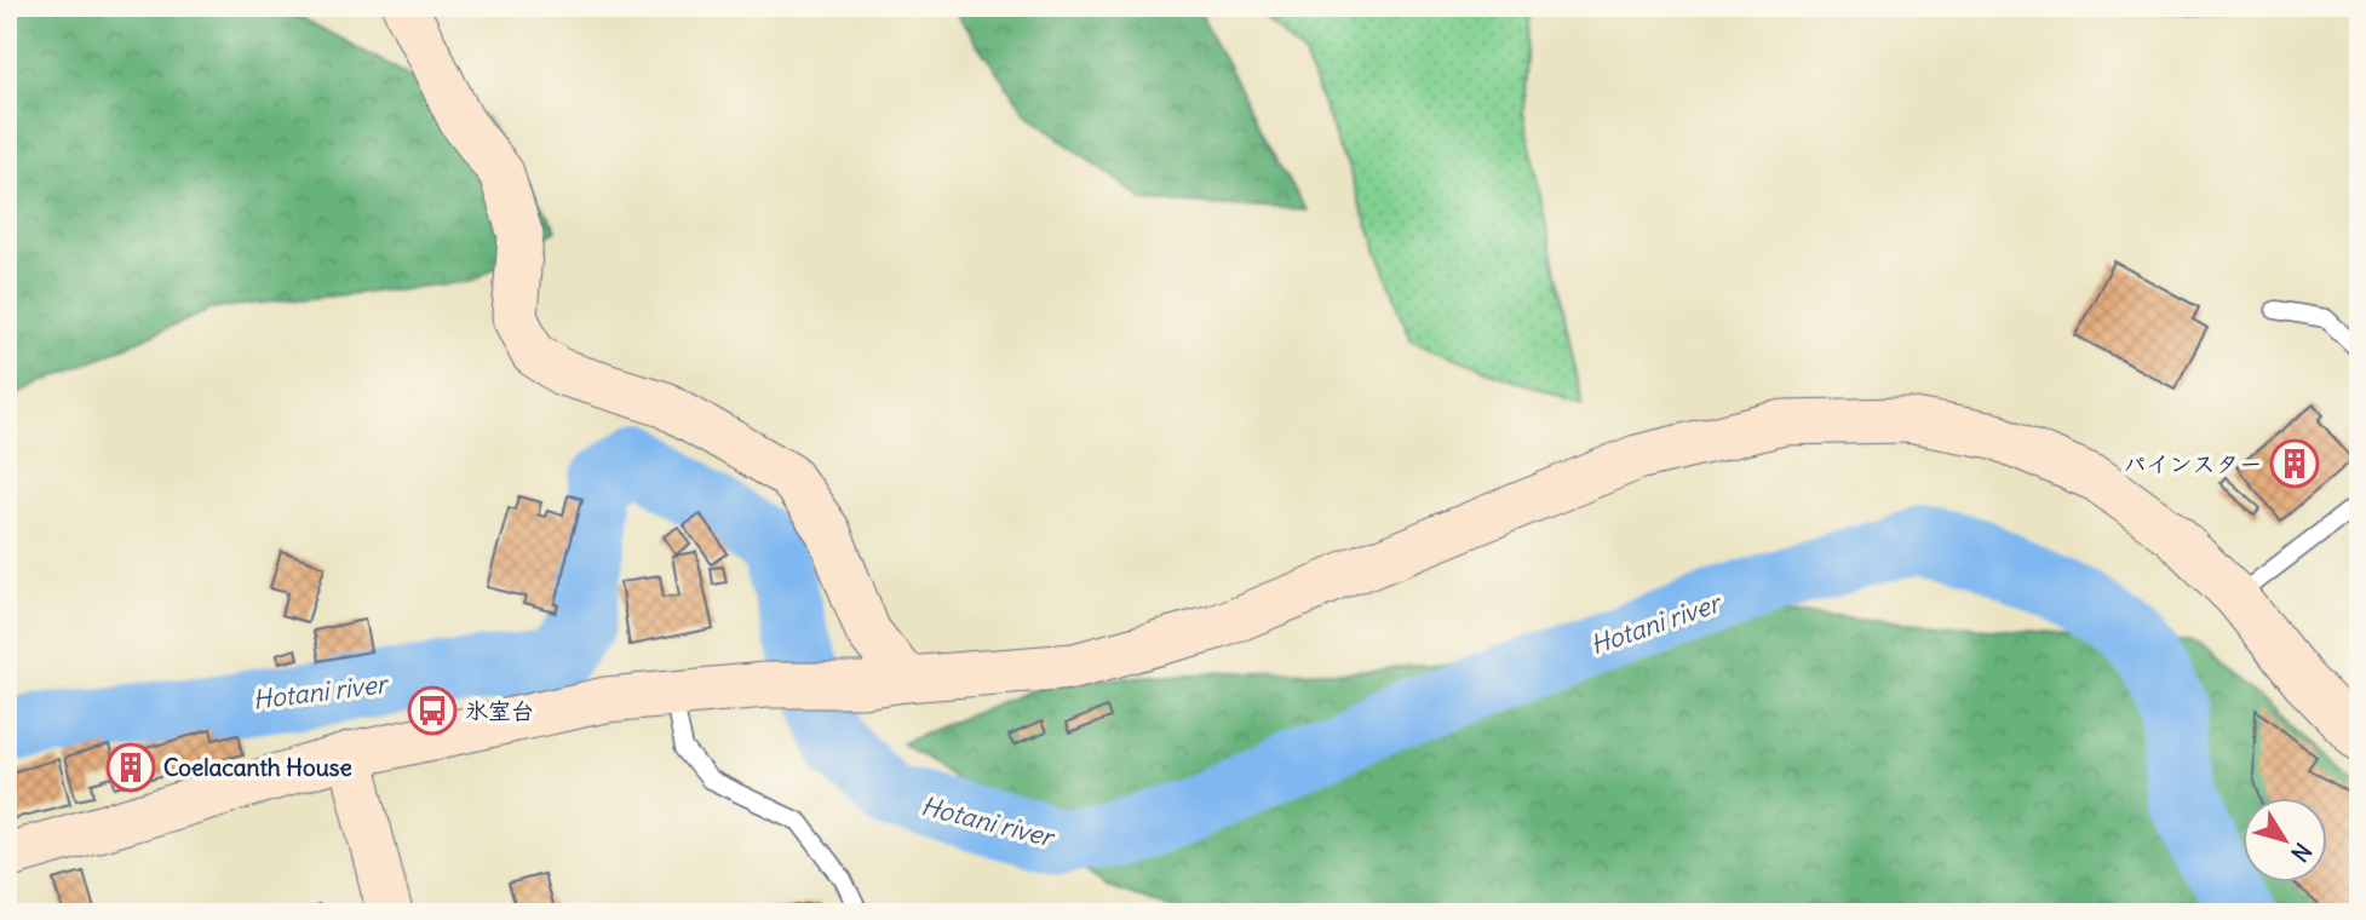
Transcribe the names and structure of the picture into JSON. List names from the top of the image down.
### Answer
{
  "water": ["Hotani river"],
  "places": {
    "building": ["パインスター", "Coelacanth House"],
    "bus stop": ["氷室台"]
  },
  "north": "bottom right"
}
